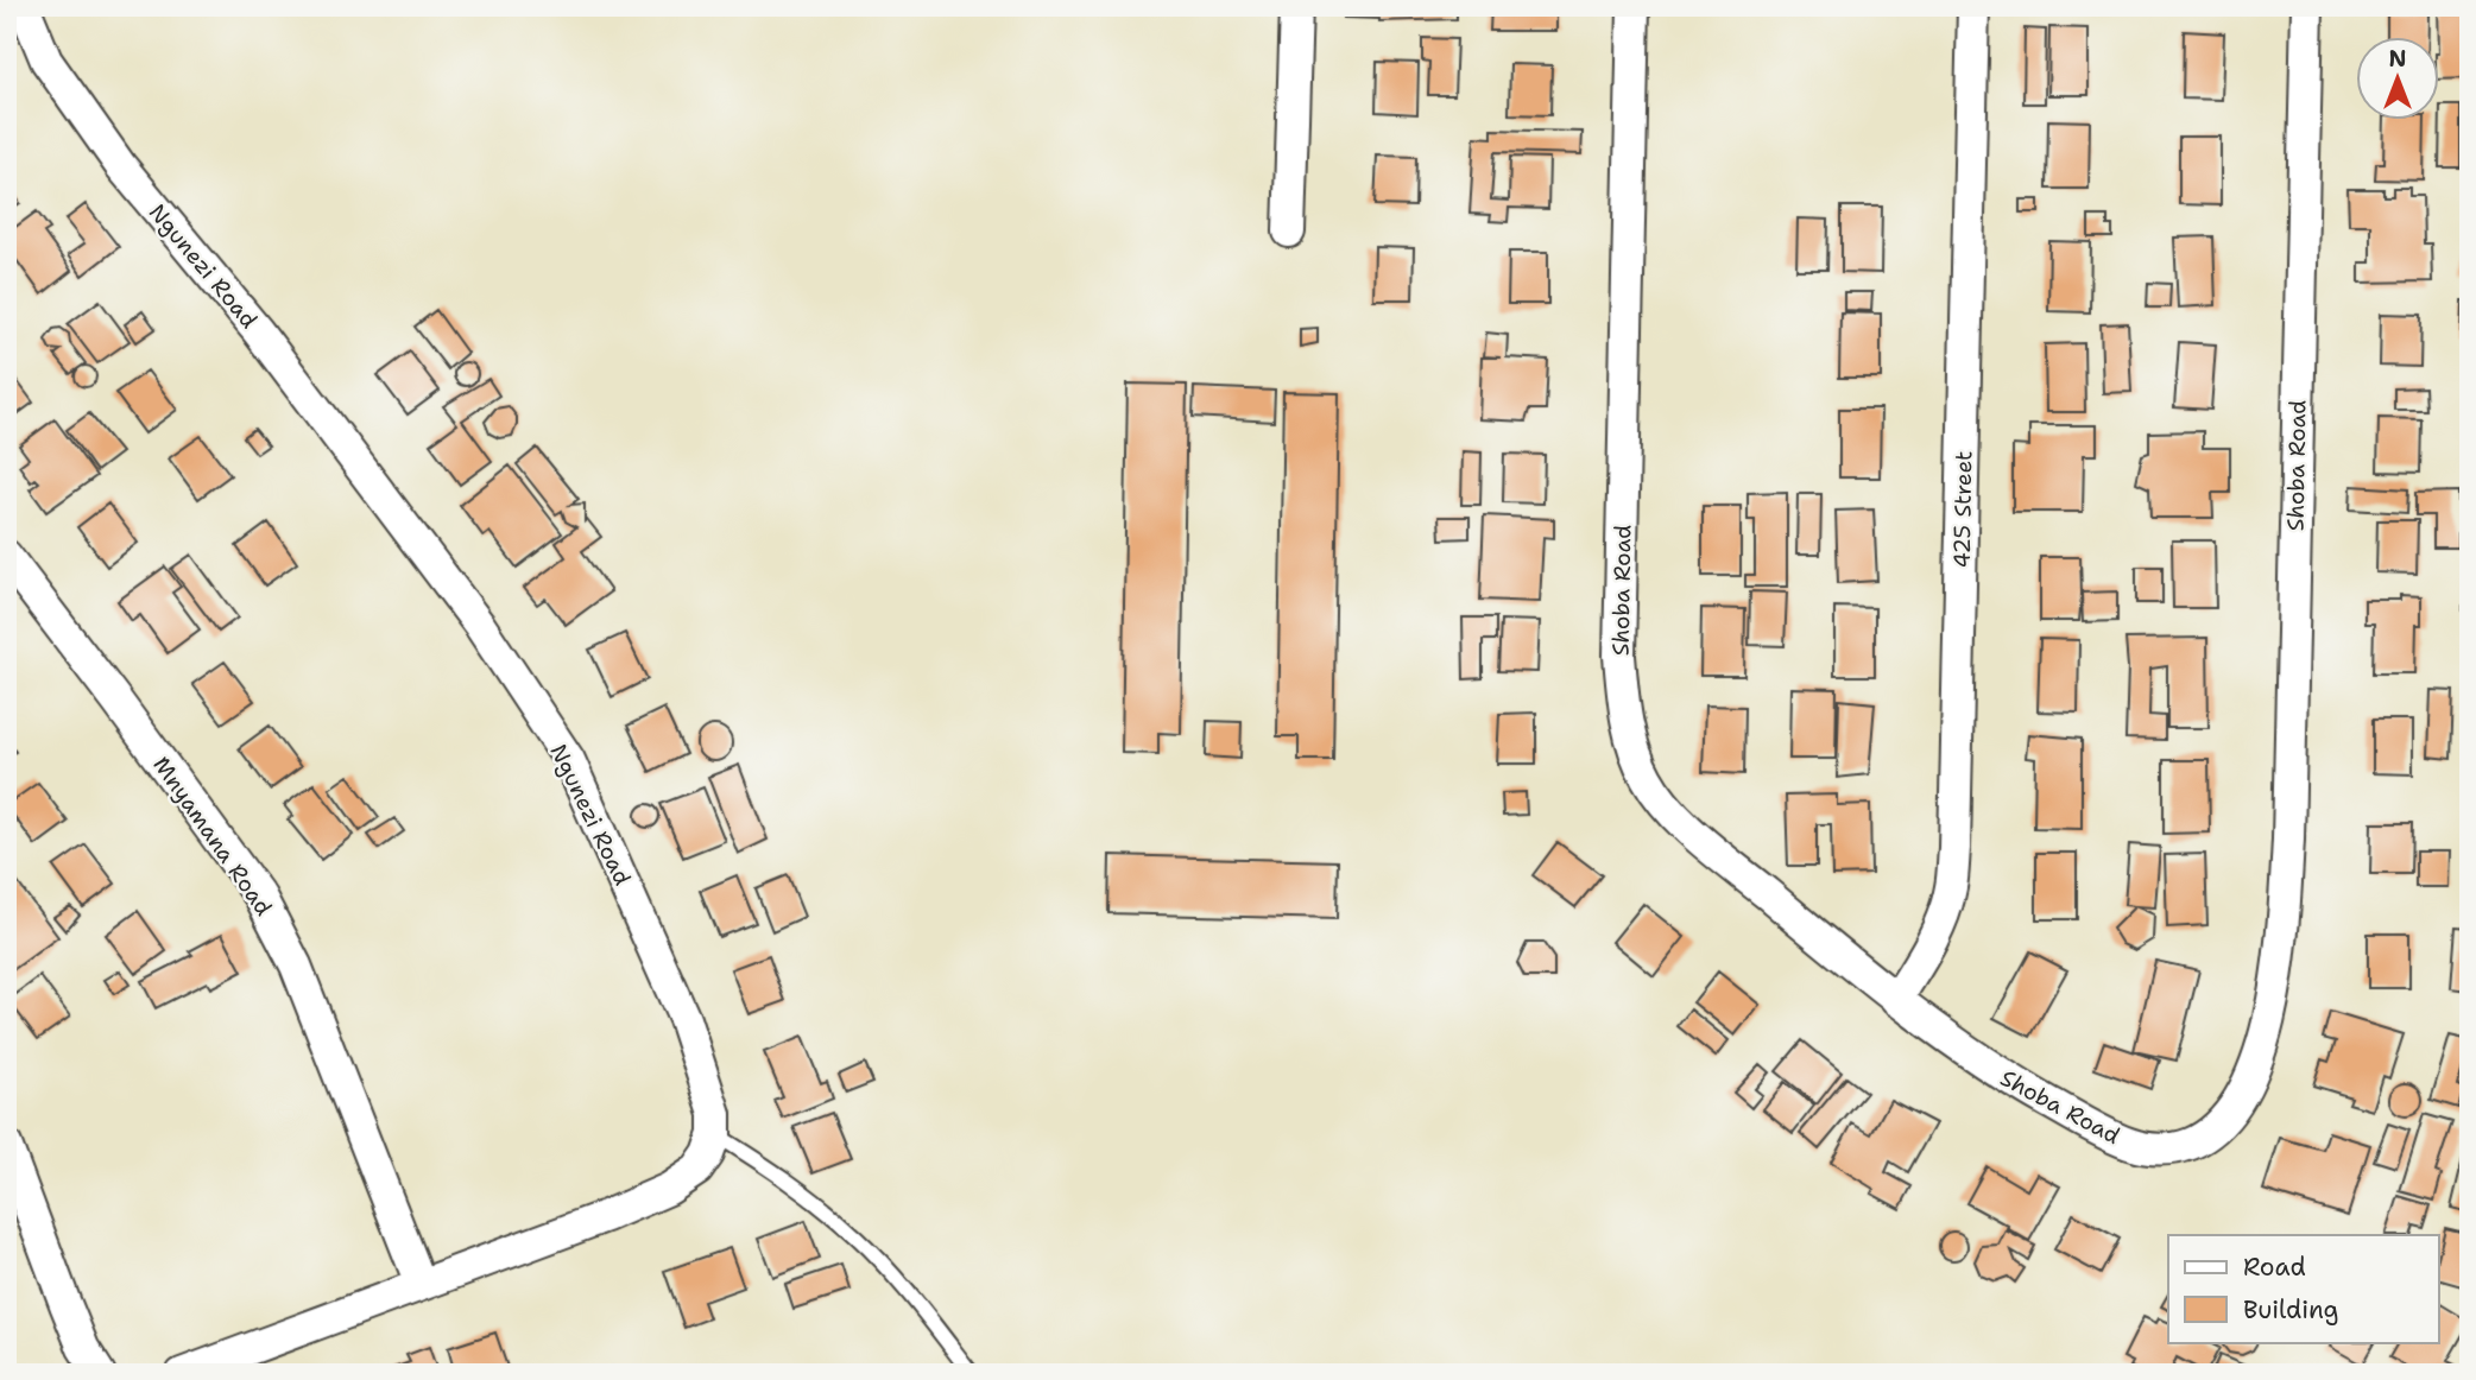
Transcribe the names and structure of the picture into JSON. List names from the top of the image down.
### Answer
{
  "streets": {
    "street": [
      "Ngunezi Road",
      "Shoba Road",
      "425 Street",
      "Mnyamana Road"
    ]
  },
  "crossings": [
    ["Shoba Road", "425 Street"]
  ],
  "legend": ["Road", "Building"],
  "north": "top"
}
